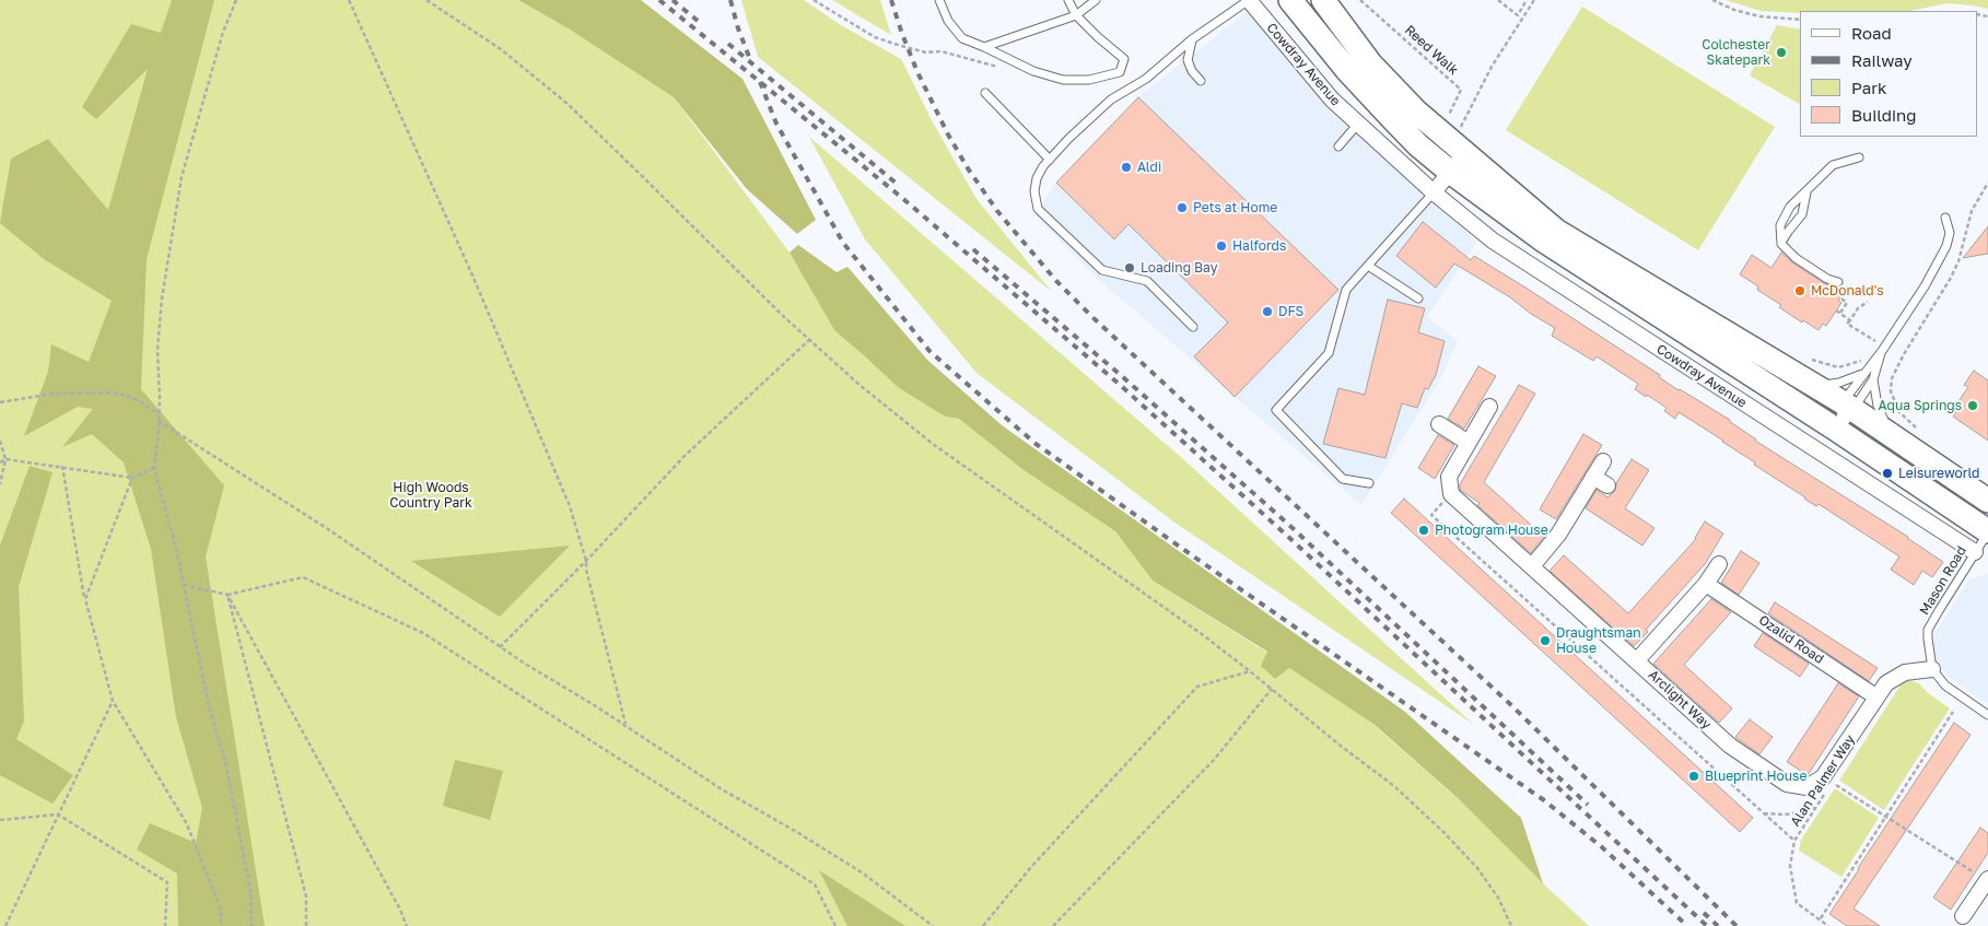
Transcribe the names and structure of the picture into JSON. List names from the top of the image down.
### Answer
{
  "streets": {
    "main road": ["Cowdray Avenue"],
    "street": ["Ozalid Road", "Arclight Way"],
    "lane": ["Mason Road"],
    "path": ["Reed Walk", "Alan Palmer Way"]
  },
  "crossings": [
    ["Cowdray Avenue", "Mason Road"],
    ["Arclight Way", "Alan Palmer Way"]
  ],
  "parks": ["High Woods Country Park"],
  "places": [
    "Colchester Skatepark",
    "Aldi",
    "Pets at Home",
    "Halfords",
    "Loading Bay",
    "McDonald's",
    "DFS",
    "Aqua Springs",
    "Leisureworld",
    "Photogram House",
    "Draughtsman House",
    "Blueprint House"
  ],
  "legend": [
    "Road",
    "Railway",
    "Park",
    "Building"
  ]
}
